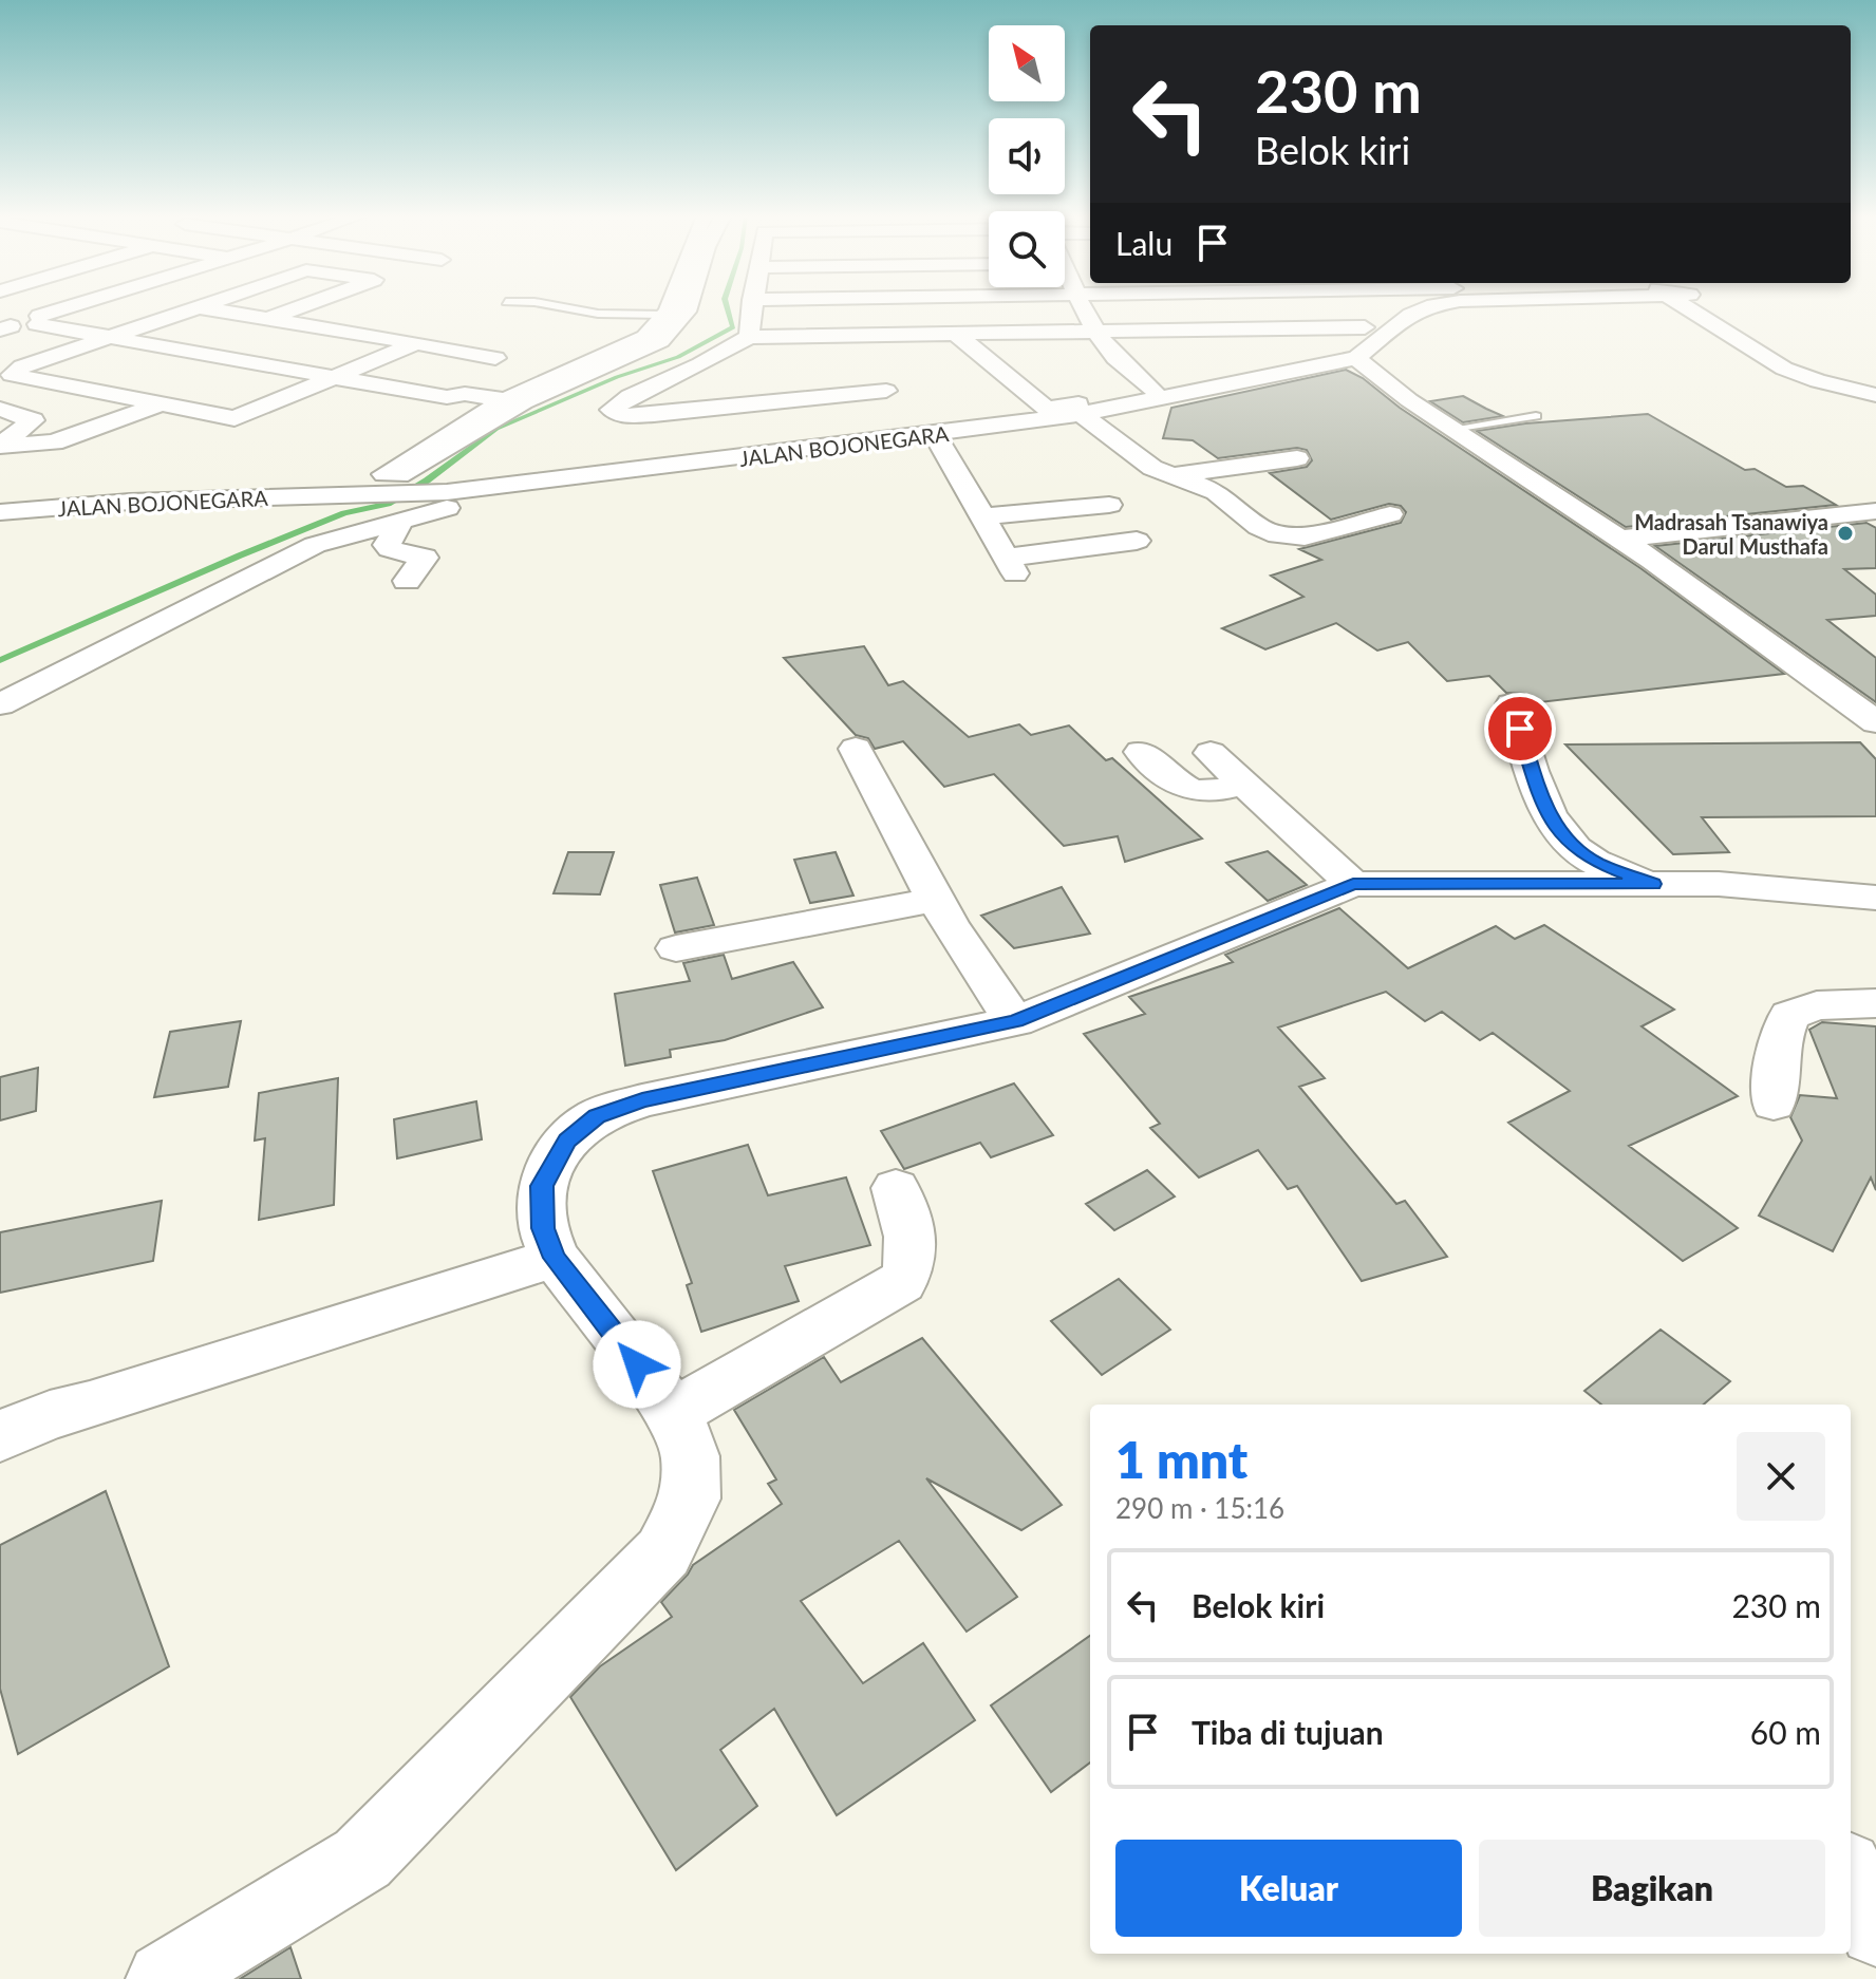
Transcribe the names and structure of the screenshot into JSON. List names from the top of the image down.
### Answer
{
  "streets": {
    "street": ["JALAN BOJONEGARA"]
  },
  "places": ["Madrasah Tsanawiya Darul Musthafa"],
  "north": "top left",
  "page": {
    "turn": ["230 m", "Belok kiri"],
    "then": "Lalu",
    "heading": ["1 mnt", "290 m · 15:16"],
    "list": [
      {
        "name": "Belok kiri",
        "value": "230 m"
      },
      {
        "name": "Tiba di tujuan",
        "value": "60 m"
      }
    ],
    "buttons": ["Keluar", "Bagikan"]
  }
}
